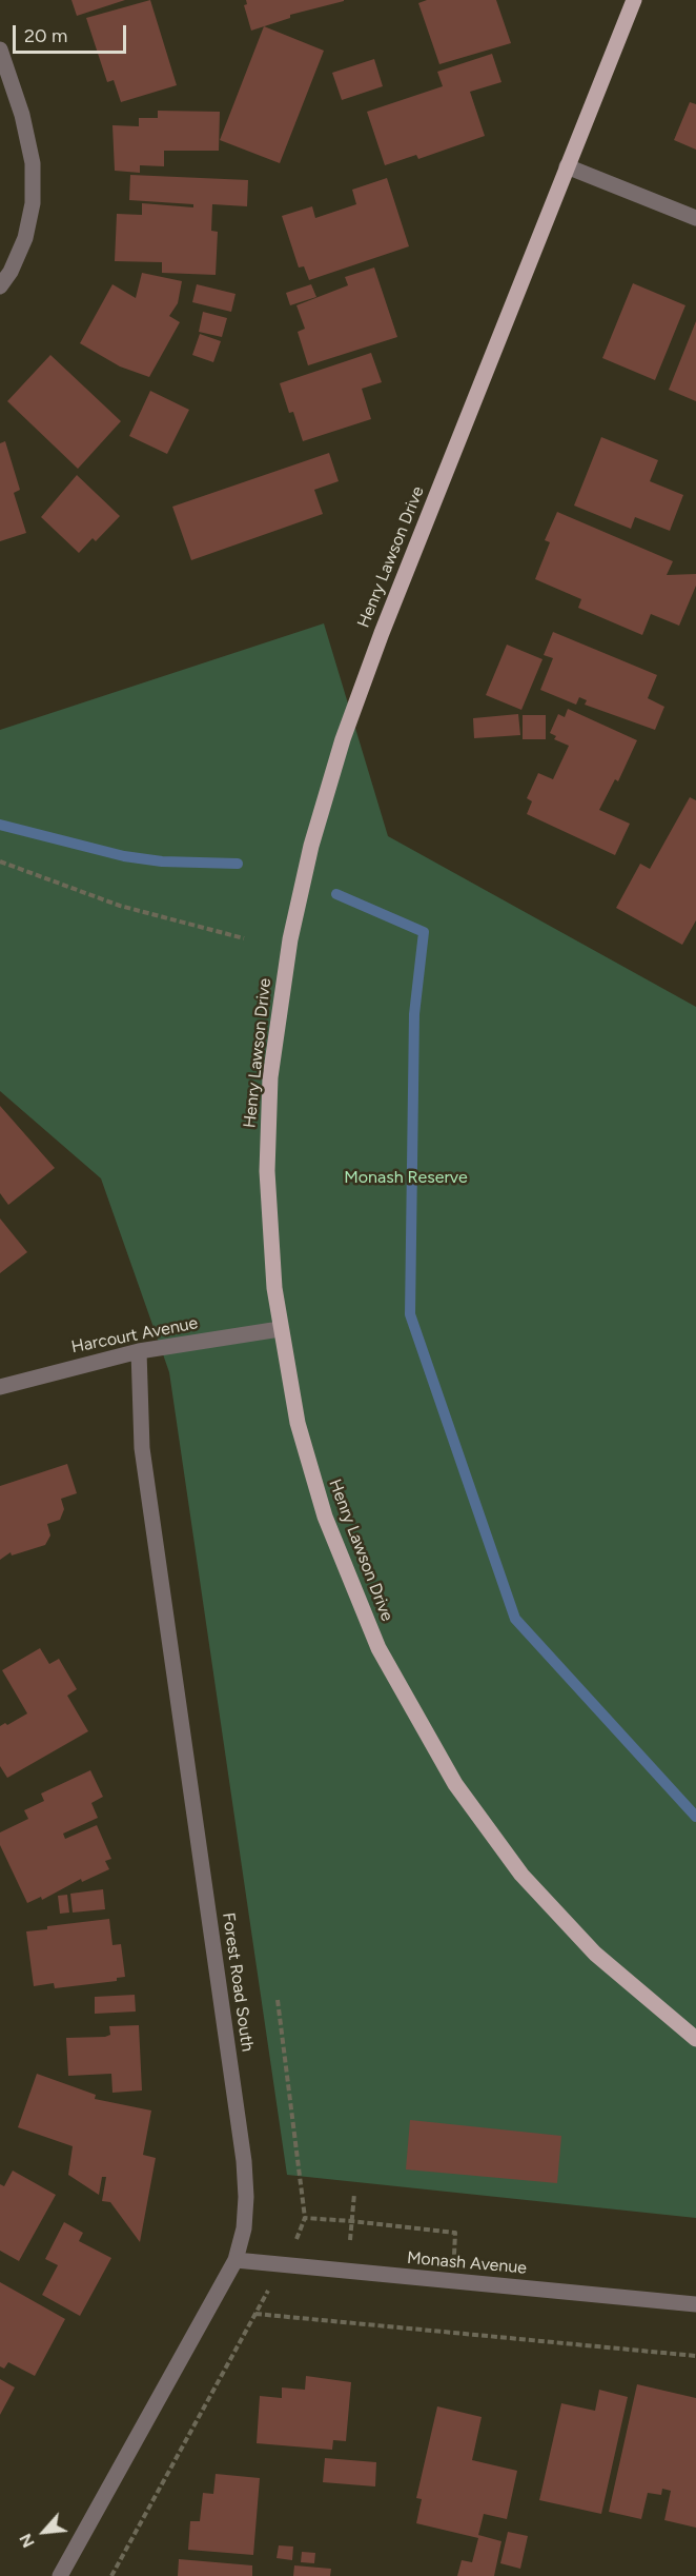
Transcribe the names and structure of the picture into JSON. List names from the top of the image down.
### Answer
{
  "streets": {
    "main road": ["Henry Lawson Drive"],
    "street": ["Harcourt Avenue", "Forest Road South", "Monash Avenue"]
  },
  "crossings": [
    ["Henry Lawson Drive", "Harcourt Avenue"],
    ["Harcourt Avenue", "Forest Road South"],
    ["Forest Road South", "Monash Avenue"]
  ],
  "parks": ["Monash Reserve"],
  "scale_bar": "20 m",
  "north": "bottom left"
}
